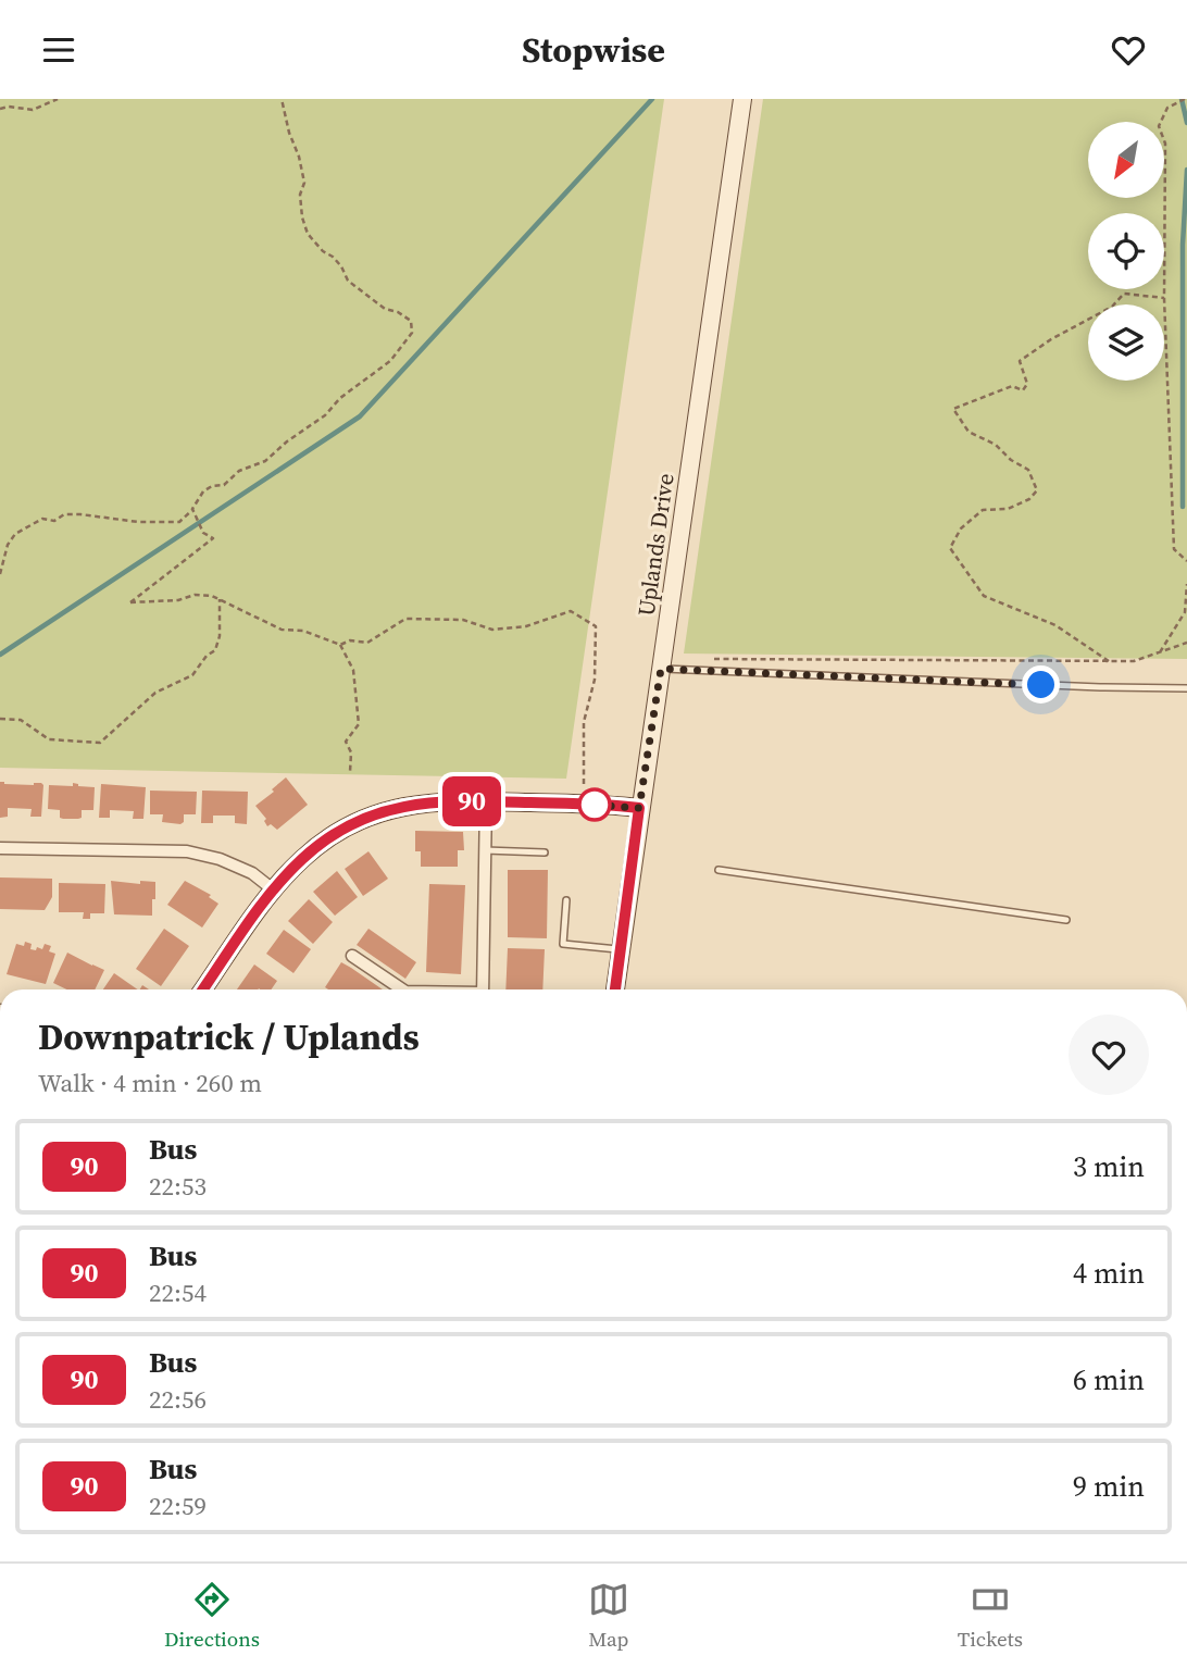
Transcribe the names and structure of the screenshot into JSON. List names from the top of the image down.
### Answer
{
  "streets": {
    "main road": ["Uplands Drive"]
  },
  "lines": ["bus line 90"],
  "north": "bottom left",
  "page": {
    "header": "Stopwise",
    "on_map": "90",
    "heading": ["Downpatrick / Uplands", "Walk · 4 min · 260 m"],
    "list": [
      {
        "mark": "90",
        "name": "Bus",
        "note": "22:53",
        "value": "3 min"
      },
      {
        "mark": "90",
        "name": "Bus",
        "note": "22:54",
        "value": "4 min"
      },
      {
        "mark": "90",
        "name": "Bus",
        "note": "22:56",
        "value": "6 min"
      },
      {
        "mark": "90",
        "name": "Bus",
        "note": "22:59",
        "value": "9 min"
      }
    ],
    "tabs": ["Directions", "Map", "Tickets"]
  }
}
